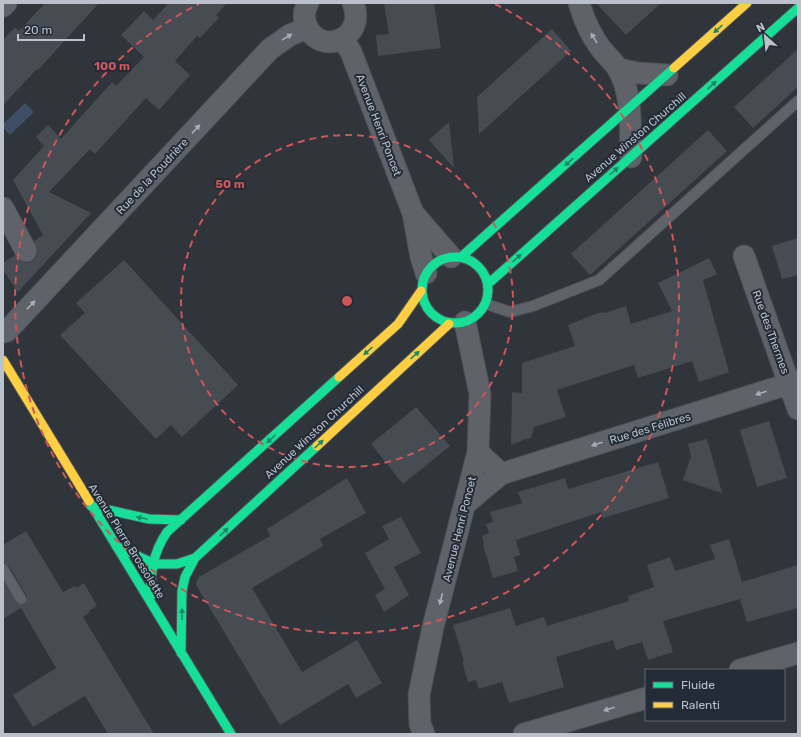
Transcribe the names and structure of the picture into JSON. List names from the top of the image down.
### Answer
{
  "streets": {
    "street": [
      "Avenue Henri Poncet",
      "Avenue Winston Churchill",
      "Rue de la Poudrière",
      "Rue des Thermes",
      "Rue des Félibres",
      "Avenue Pierre Brossolette"
    ]
  },
  "crossings": [
    ["Avenue Henri Poncet", "Avenue Winston Churchill"],
    ["Avenue Henri Poncet", "Rue des Félibres"],
    ["Avenue Winston Churchill", "Avenue Pierre Brossolette"],
    ["Rue des Thermes", "Rue des Félibres"]
  ],
  "one_way": ["Rue de la Poudrière", "Rue des Félibres"],
  "legend": ["Fluide", "Ralenti"],
  "scale_bar": "20 m",
  "north": "top left",
  "rings": ["100 m", "50 m"]
}
